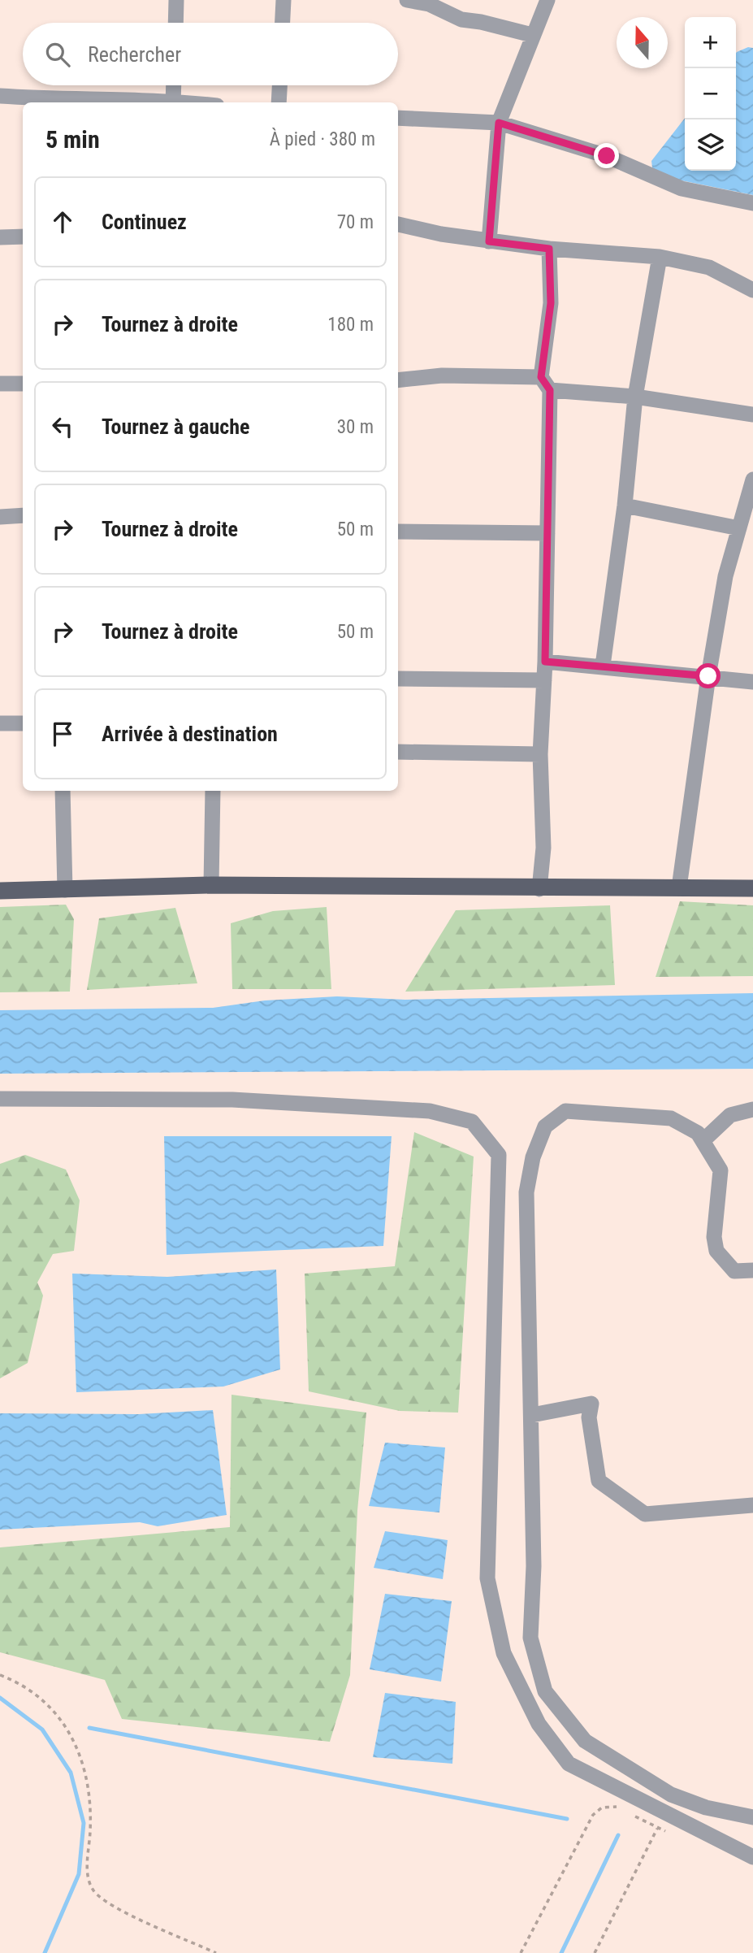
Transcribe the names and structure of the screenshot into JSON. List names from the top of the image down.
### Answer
{
  "north": "top",
  "page": {
    "map_buttons": ["+", "−"],
    "search": "Rechercher",
    "heading": ["5 min", "À pied · 380 m"],
    "list": [
      ["Continuez", "70 m"],
      ["Tournez à droite", "180 m"],
      ["Tournez à gauche", "30 m"],
      ["Tournez à droite", "50 m"],
      ["Tournez à droite", "50 m"],
      "Arrivée à destination"
    ]
  }
}
